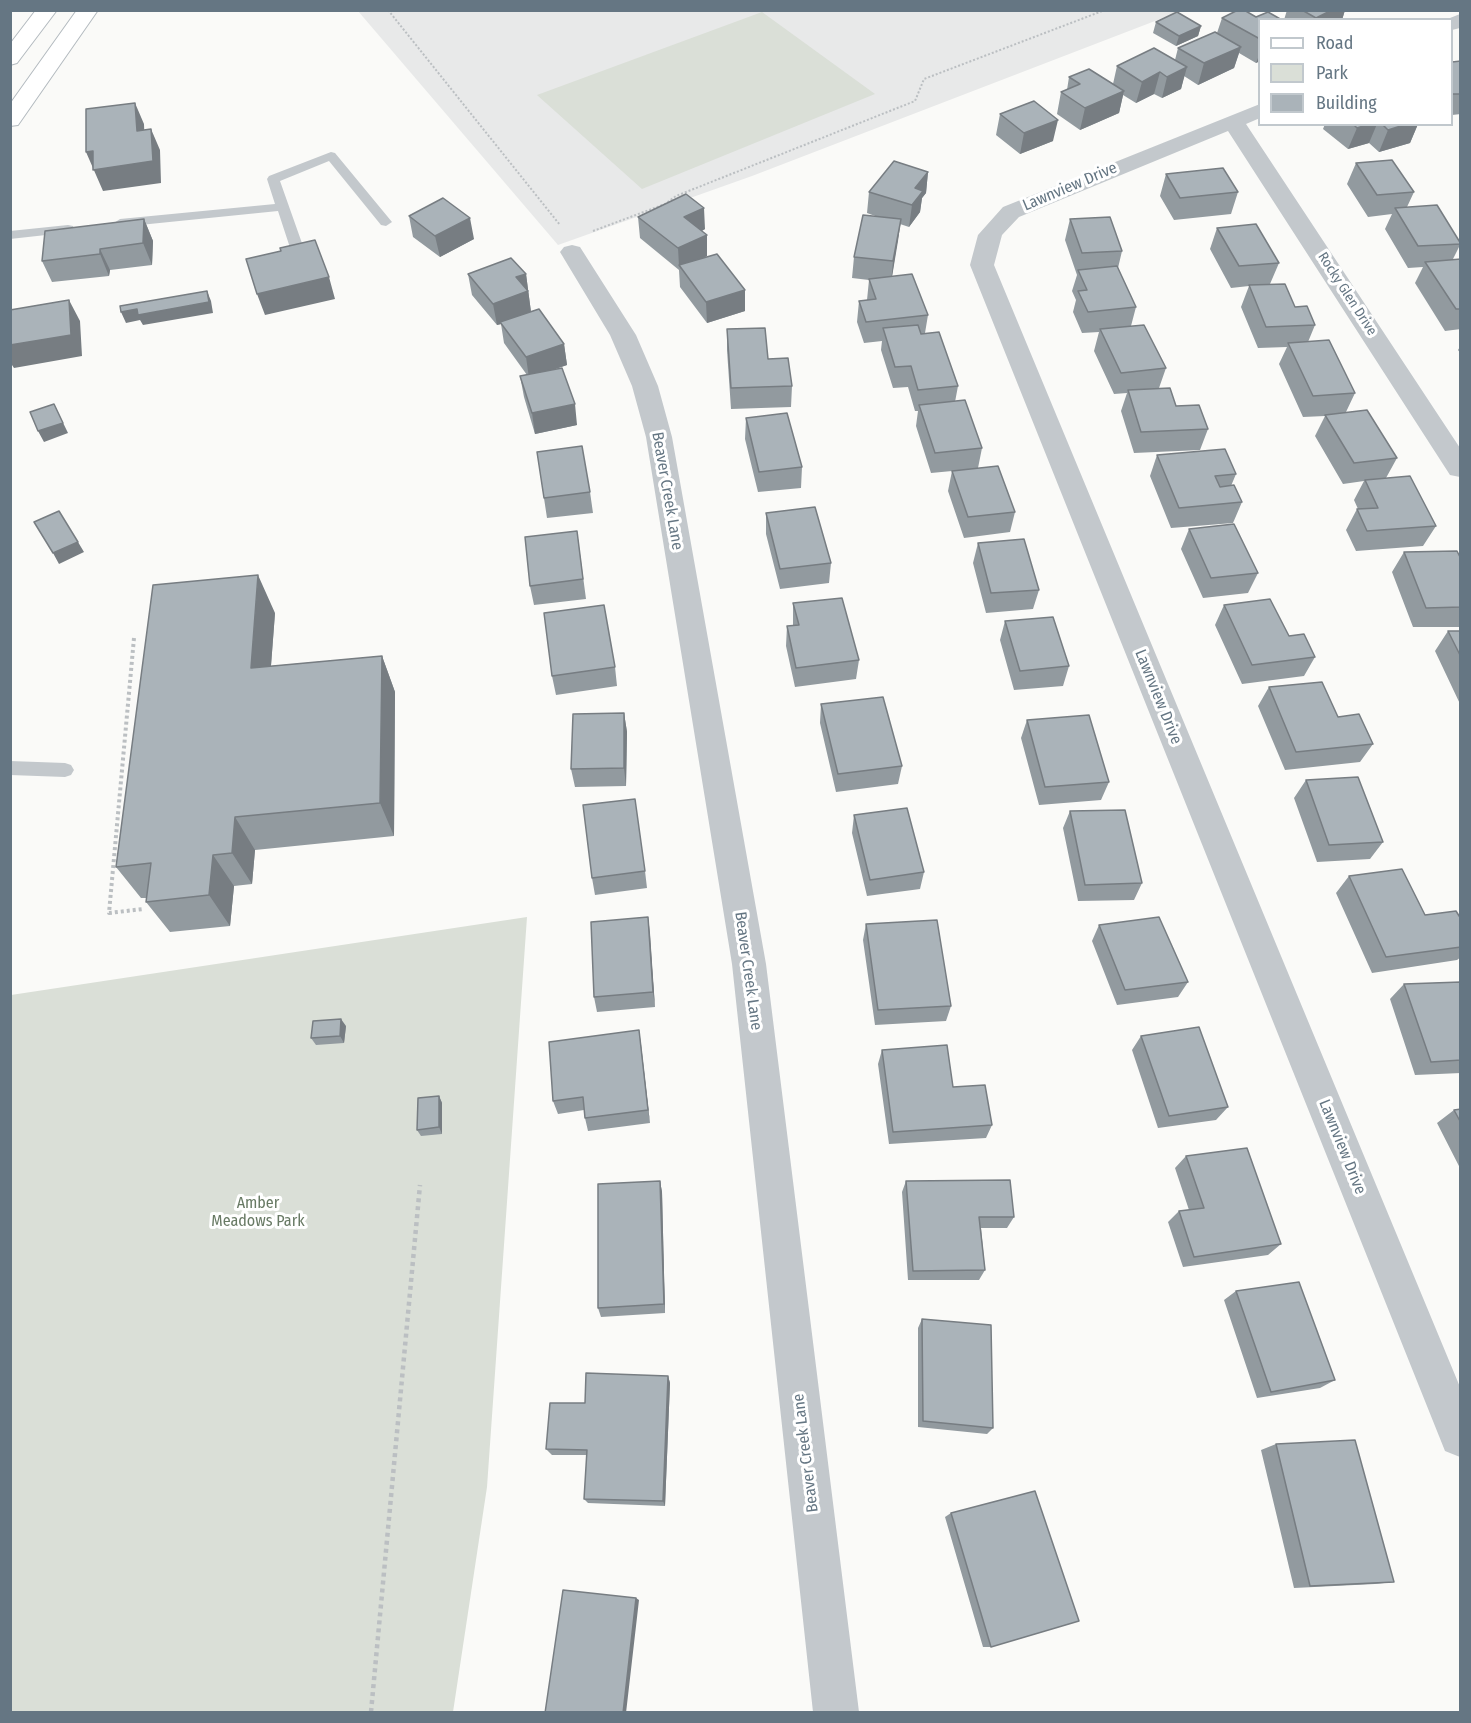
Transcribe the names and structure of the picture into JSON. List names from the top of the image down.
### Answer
{
  "streets": {
    "street": ["Lawnview Drive", "Rocky Glen Drive", "Beaver Creek Lane"]
  },
  "crossings": [
    ["Lawnview Drive", "Rocky Glen Drive"]
  ],
  "parks": ["Amber Meadows Park"],
  "legend": ["Road", "Park", "Building"]
}
